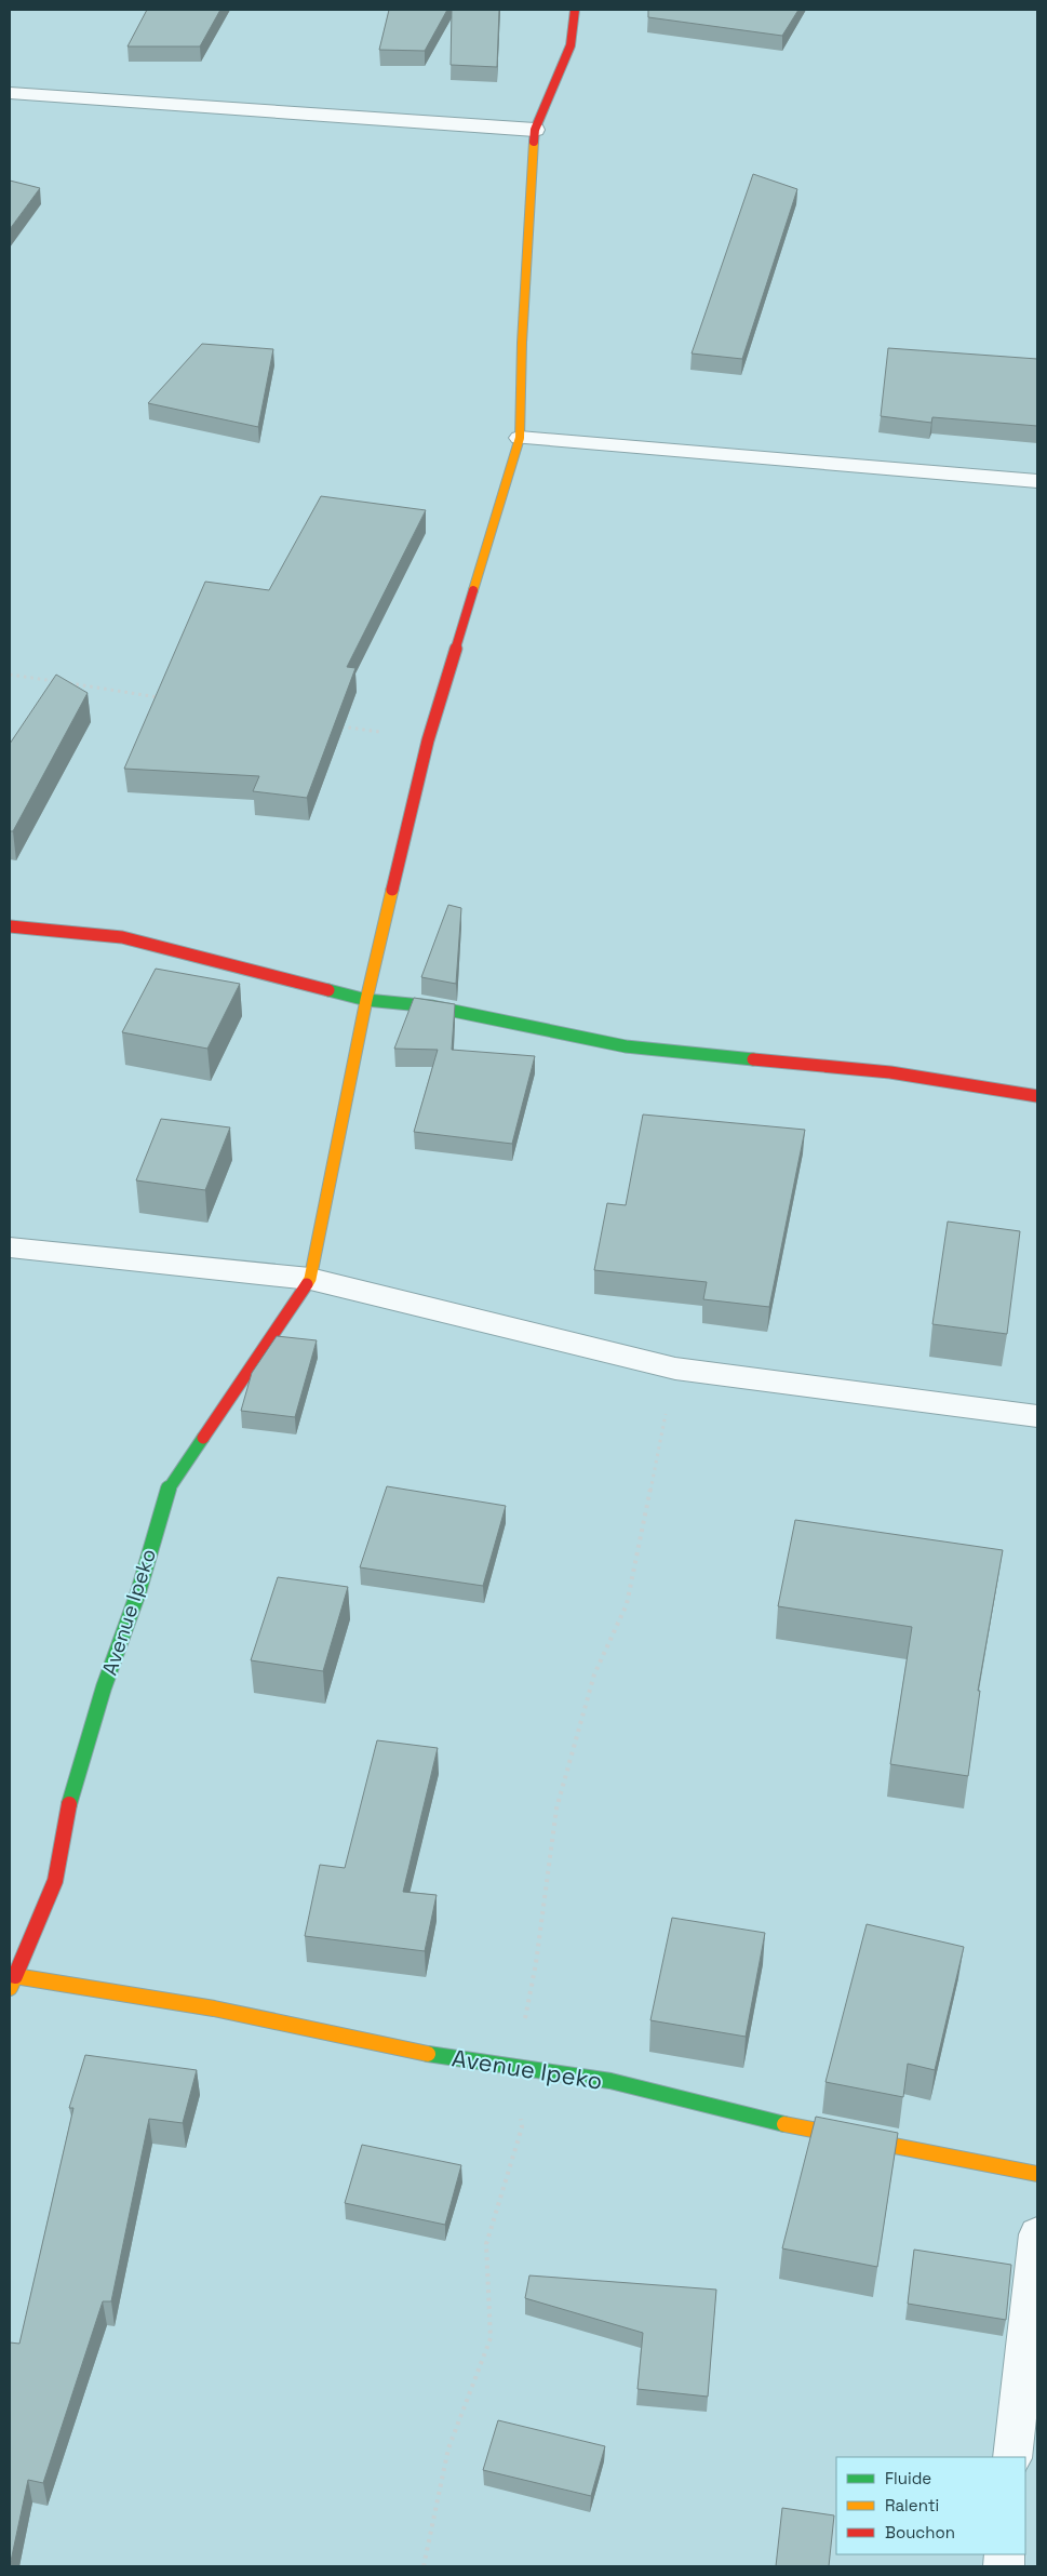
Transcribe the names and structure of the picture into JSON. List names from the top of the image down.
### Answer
{
  "streets": {
    "street": ["Avenue Ipeko"]
  },
  "legend": ["Fluide", "Ralenti", "Bouchon"]
}
